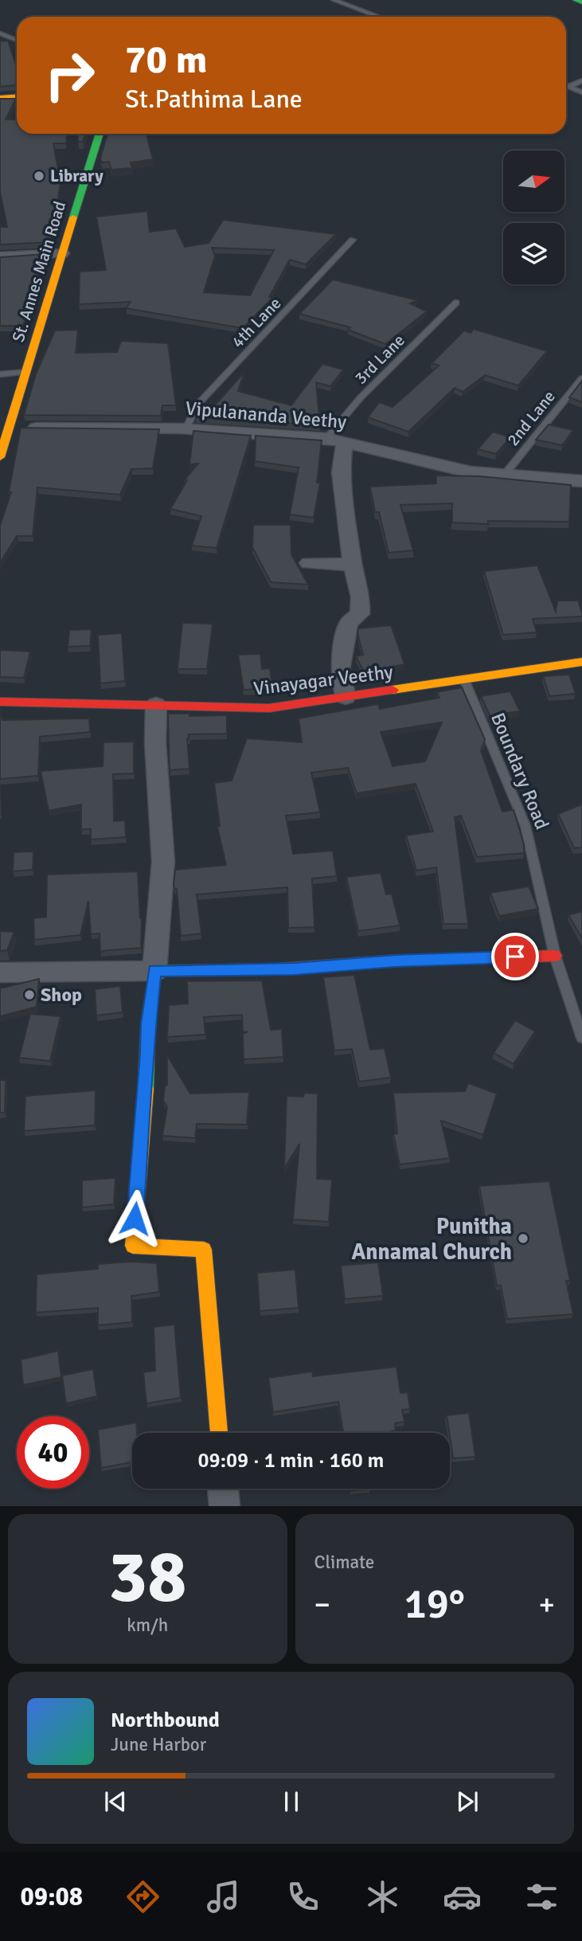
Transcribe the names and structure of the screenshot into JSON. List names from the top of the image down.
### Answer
{
  "streets": {
    "street": ["St. Annes Main Road", "Vipulananda Veethy", "Vinayagar Veethy"],
    "lane": [
      "4th Lane",
      "3rd Lane",
      "2nd Lane",
      "Boundary Road"
    ]
  },
  "crossings": [
    ["St. Annes Main Road", "Vipulananda Veethy"],
    ["4th Lane", "Vipulananda Veethy"],
    ["3rd Lane", "Vipulananda Veethy"],
    ["Vipulananda Veethy", "2nd Lane"],
    ["Vinayagar Veethy", "Boundary Road"]
  ],
  "places": ["Library", "Shop", "Punitha Annamal Church"],
  "north": "right",
  "page": {
    "turn": ["70 m", "St.Pathima Lane"],
    "limit": "40",
    "trip": "09:09 · 1 min · 160 m",
    "tile": [
      ["38", "km/h"],
      "Climate"
    ],
    "heat": ["−", "19°", "+"],
    "song": ["Northbound", "June Harbor"],
    "tabs": "09:08"
  }
}
